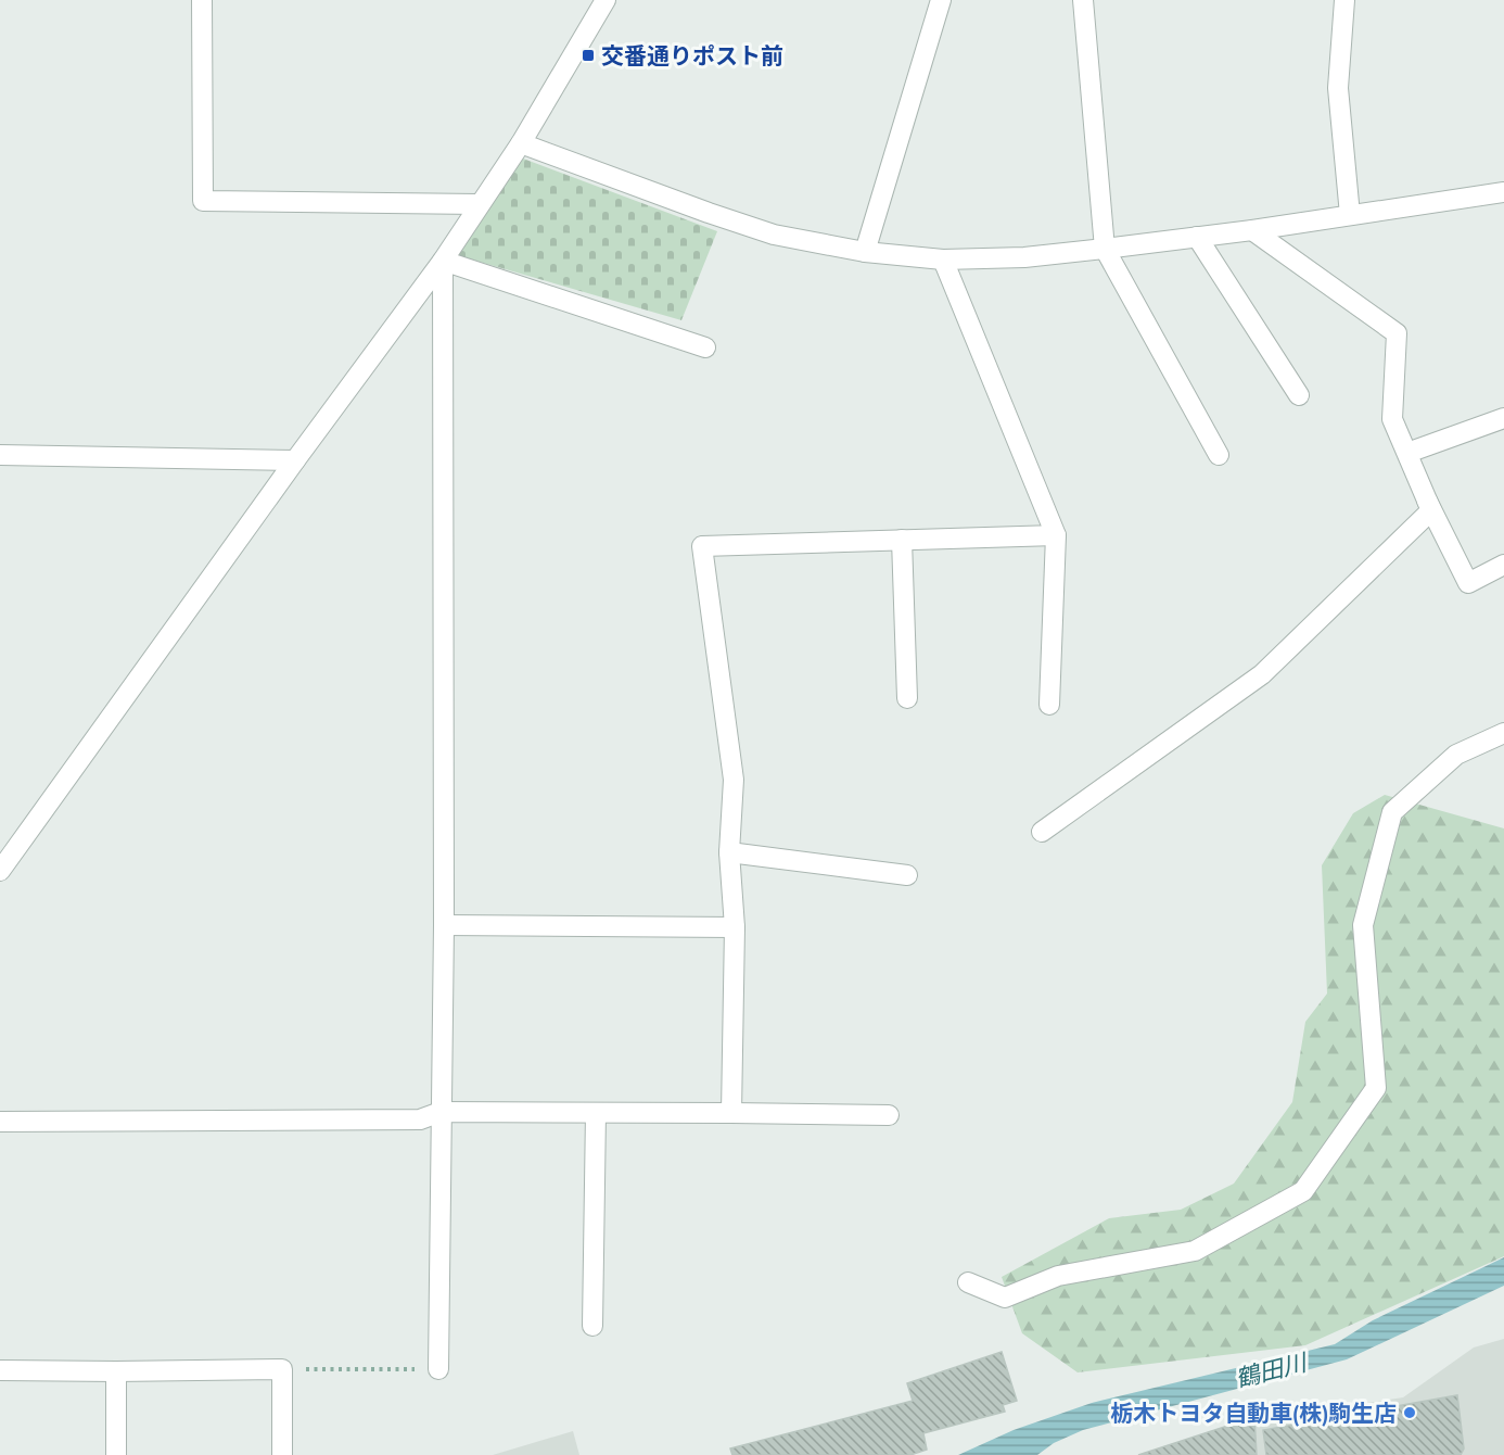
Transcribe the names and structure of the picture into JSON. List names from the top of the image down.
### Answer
{
  "water": ["鶴田川"],
  "places": {
    "transit": ["交番通りポスト前"],
    "other": ["栃木トヨタ自動車(株)駒生店"]
  }
}
